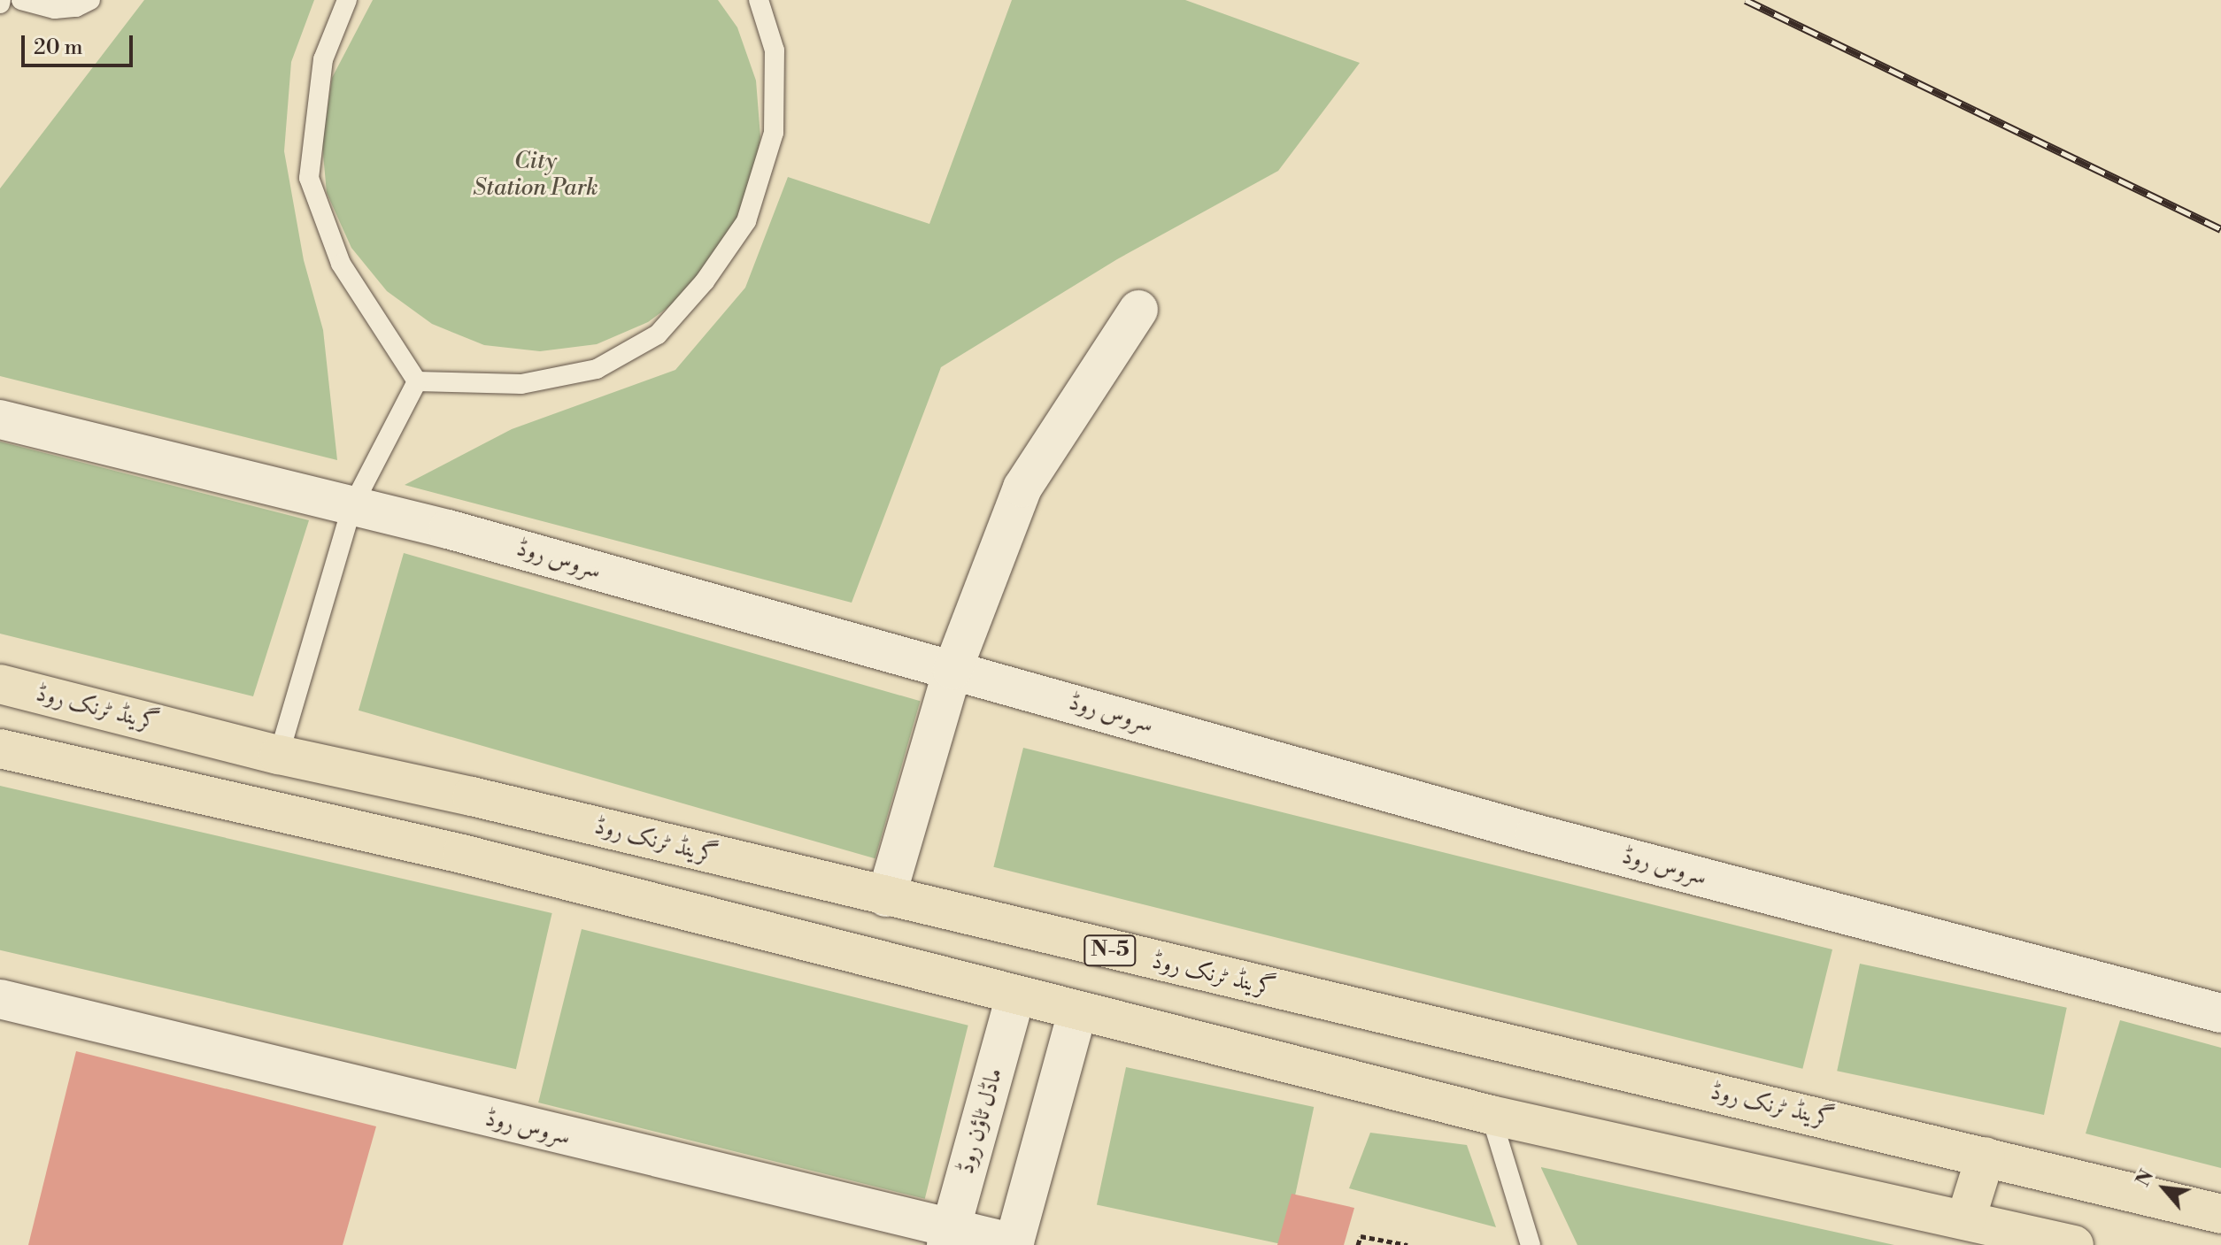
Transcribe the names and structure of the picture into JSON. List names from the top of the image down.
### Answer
{
  "streets": {
    "highway": ["گرینڈ ٹرنک روڈ", "N-5"],
    "street": ["سروس روڈ", "ماڈل ٹاؤن روڈ"]
  },
  "crossings": [
    ["سروس روڈ", "ماڈل ٹاؤن روڈ"]
  ],
  "parks": ["City Station Park"],
  "scale_bar": "20 m",
  "north": "top left"
}
